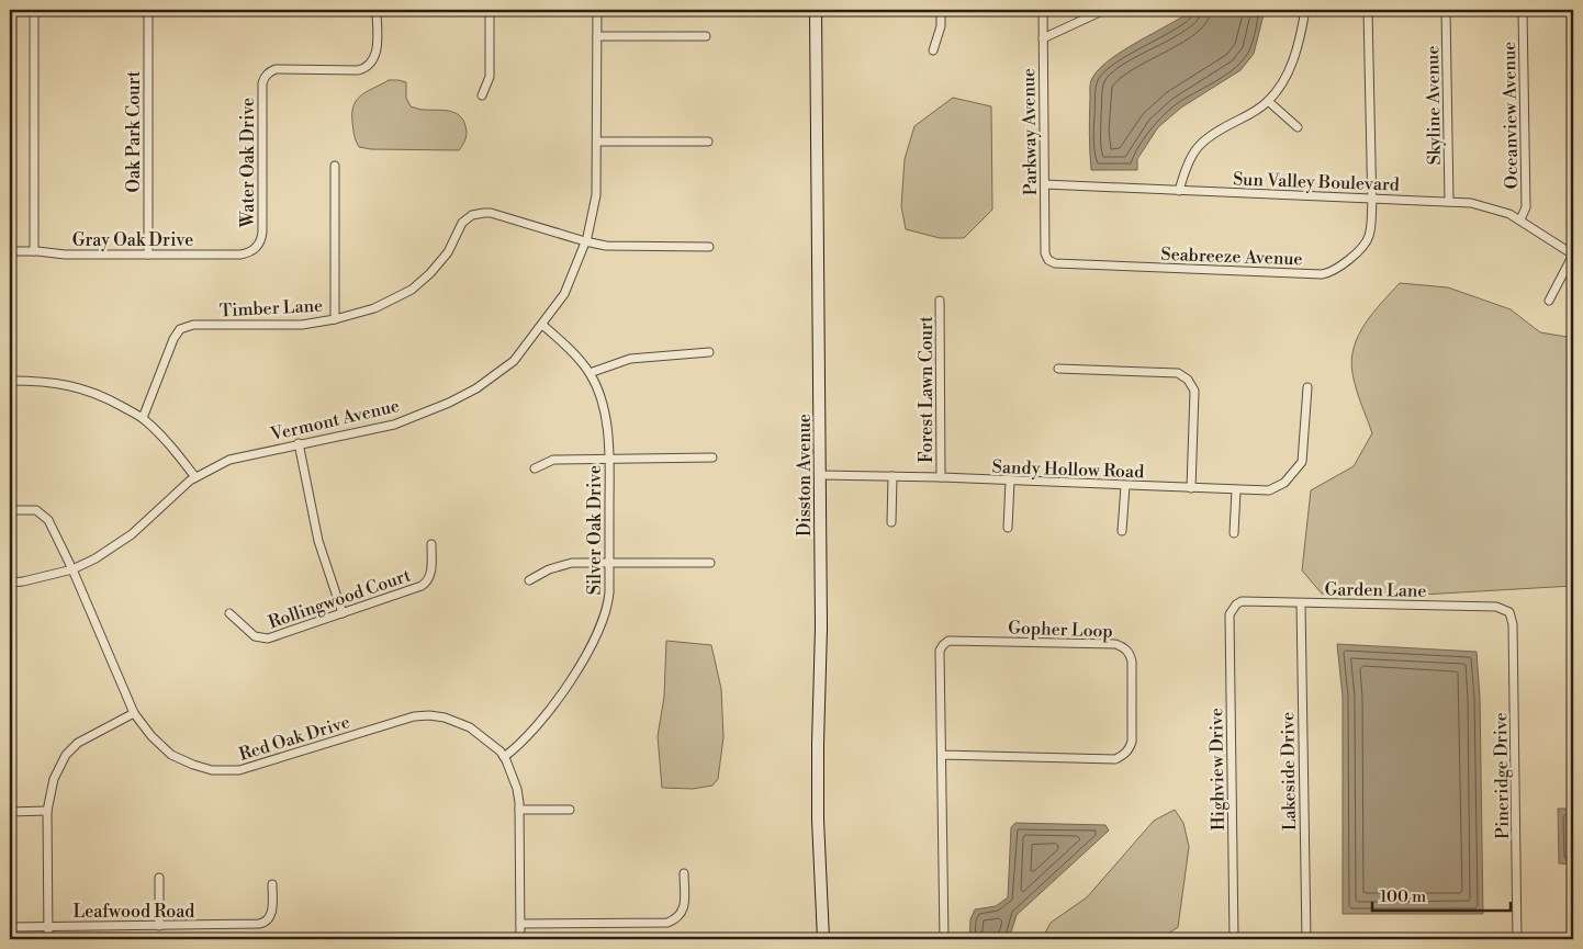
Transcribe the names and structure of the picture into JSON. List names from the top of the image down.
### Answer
{
  "streets": {
    "street": [
      "Skyline Avenue",
      "Oceanview Avenue",
      "Oak Park Court",
      "Parkway Avenue",
      "Water Oak Drive",
      "Sun Valley Boulevard",
      "Gray Oak Drive",
      "Seabreeze Avenue",
      "Timber Lane",
      "Forest Lawn Court",
      "Vermont Avenue",
      "Sandy Hollow Road",
      "Disston Avenue",
      "Silver Oak Drive",
      "Garden Lane",
      "Rollingwood Court",
      "Gopher Loop",
      "Red Oak Drive",
      "Highview Drive",
      "Lakeside Drive",
      "Pineridge Drive",
      "Leafwood Road"
    ]
  },
  "crossings": [
    ["Skyline Avenue", "Sun Valley Boulevard"],
    ["Oceanview Avenue", "Sun Valley Boulevard"],
    ["Oak Park Court", "Gray Oak Drive"],
    ["Parkway Avenue", "Sun Valley Boulevard"],
    ["Parkway Avenue", "Seabreeze Avenue"],
    ["Water Oak Drive", "Gray Oak Drive"],
    ["Sun Valley Boulevard", "Seabreeze Avenue"],
    ["Timber Lane", "Vermont Avenue"],
    ["Forest Lawn Court", "Sandy Hollow Road"],
    ["Vermont Avenue", "Silver Oak Drive"],
    ["Vermont Avenue", "Red Oak Drive"],
    ["Sandy Hollow Road", "Disston Avenue"],
    ["Silver Oak Drive", "Red Oak Drive"],
    ["Garden Lane", "Highview Drive"],
    ["Garden Lane", "Lakeside Drive"],
    ["Garden Lane", "Pineridge Drive"]
  ],
  "scale_bar": "100 m"
}
